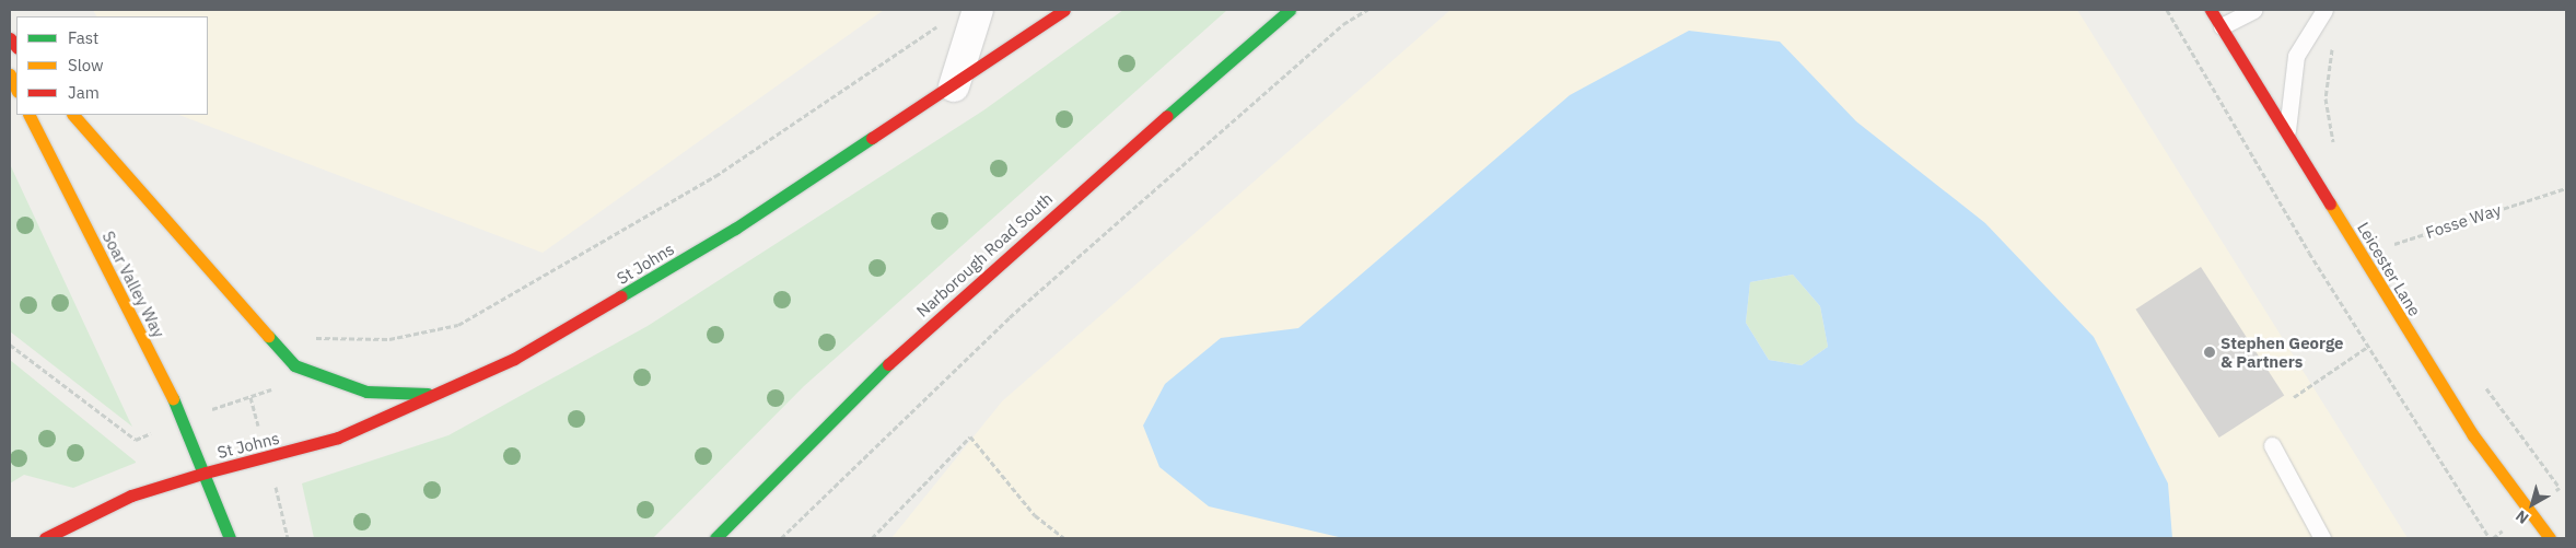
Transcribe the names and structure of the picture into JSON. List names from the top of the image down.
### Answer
{
  "streets": {
    "main road": [
      "Narborough Road South",
      "St Johns",
      "Leicester Lane",
      "Soar Valley Way"
    ],
    "path": ["Fosse Way"]
  },
  "crossings": [
    ["St Johns", "Soar Valley Way"]
  ],
  "places": ["Stephen George & Partners"],
  "legend": ["Fast", "Slow", "Jam"],
  "north": "bottom left"
}
